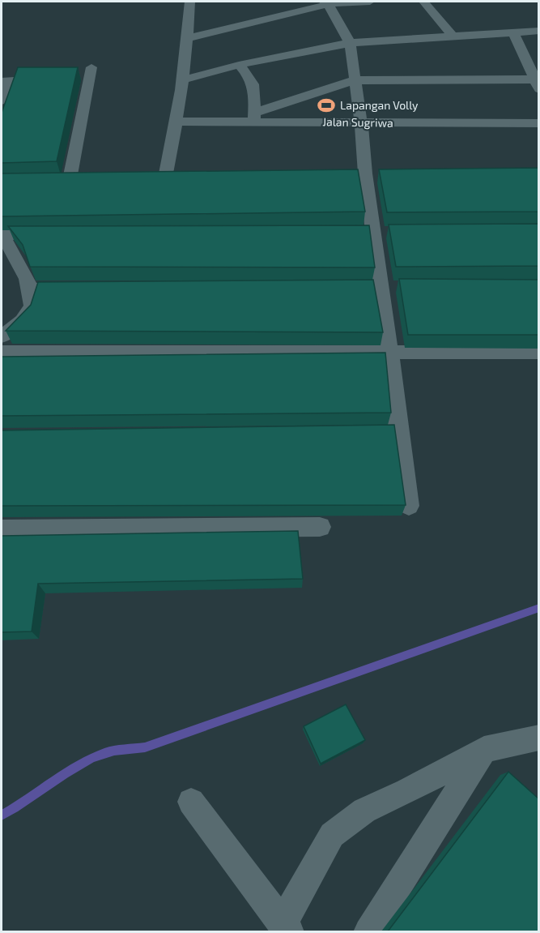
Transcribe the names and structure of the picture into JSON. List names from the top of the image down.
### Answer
{
  "streets": {
    "street": ["Jalan Sugriwa"]
  },
  "places": {
    "sports": ["Lapangan Volly"]
  }
}
